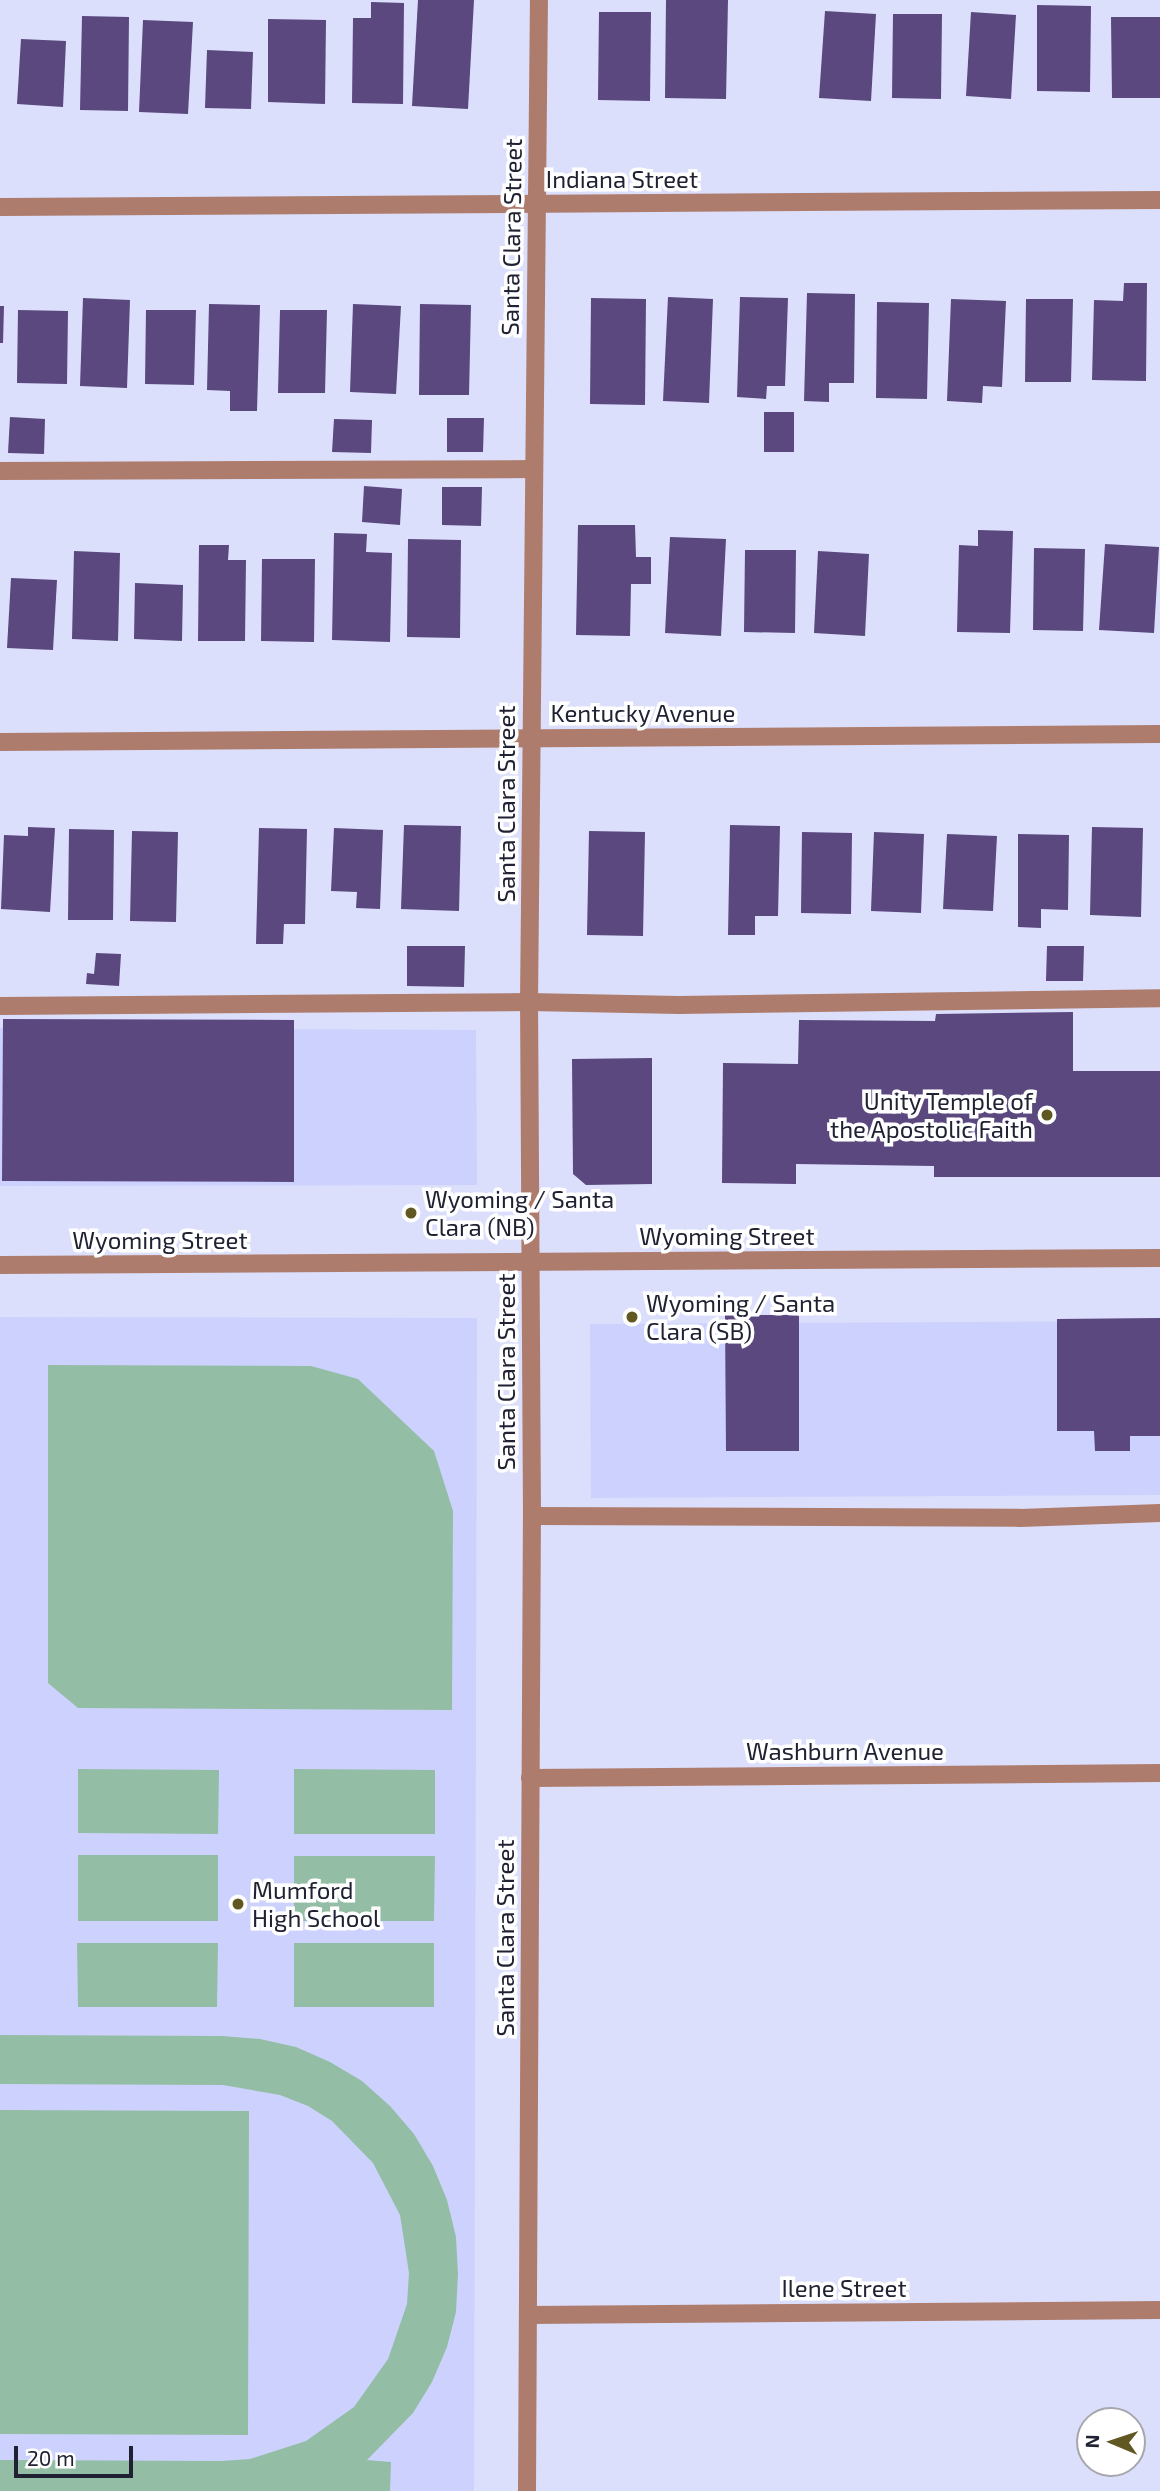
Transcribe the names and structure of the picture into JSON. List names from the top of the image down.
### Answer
{
  "streets": {
    "street": [
      "Indiana Street",
      "Santa Clara Street",
      "Kentucky Avenue",
      "Wyoming Street",
      "Washburn Avenue",
      "Ilene Street"
    ]
  },
  "crossings": [
    ["Indiana Street", "Santa Clara Street"],
    ["Santa Clara Street", "Kentucky Avenue"],
    ["Santa Clara Street", "Wyoming Street"],
    ["Santa Clara Street", "Washburn Avenue"],
    ["Santa Clara Street", "Ilene Street"]
  ],
  "places": [
    "Unity Temple of the Apostolic Faith",
    "Wyoming / Santa Clara (NB)",
    "Wyoming / Santa Clara (SB)",
    "Mumford High School"
  ],
  "scale_bar": "20 m",
  "north": "left"
}
